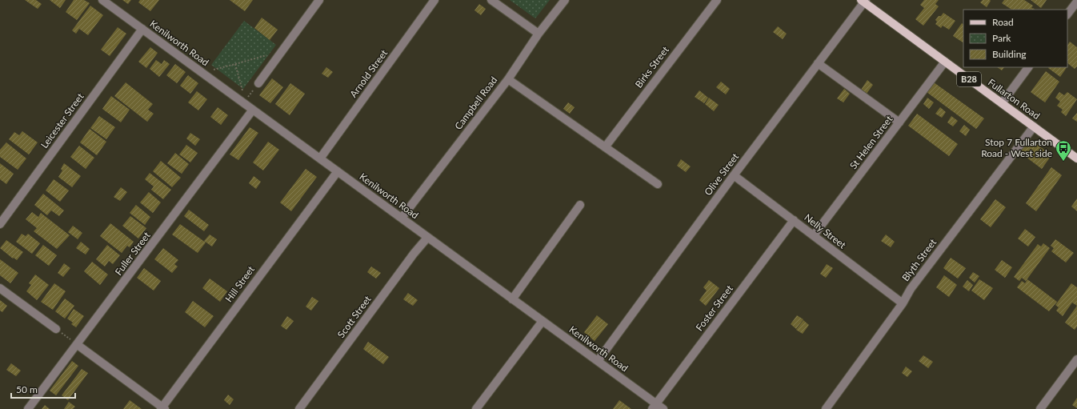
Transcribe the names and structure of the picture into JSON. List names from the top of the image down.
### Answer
{
  "streets": {
    "main road": ["B28", "Fullarton Road"],
    "street": [
      "Kenilworth Road",
      "Birks Street",
      "Arnold Street",
      "Campbell Road",
      "Leicester Street",
      "St Helen Street",
      "Olive Street",
      "Nelly Street",
      "Fuller Street",
      "Blyth Street",
      "Hill Street",
      "Foster Street",
      "Scott Street"
    ]
  },
  "crossings": [
    ["Kenilworth Road", "Arnold Street"],
    ["Kenilworth Road", "Campbell Road"],
    ["Kenilworth Road", "Leicester Street"],
    ["Kenilworth Road", "Olive Street"],
    ["Kenilworth Road", "Fuller Street"],
    ["Kenilworth Road", "Hill Street"],
    ["Kenilworth Road", "Foster Street"],
    ["Kenilworth Road", "Scott Street"],
    ["Fullarton Road", "St Helen Street"],
    ["Fullarton Road", "Olive Street"],
    ["Fullarton Road", "Blyth Street"],
    ["St Helen Street", "Nelly Street"],
    ["Olive Street", "Nelly Street"],
    ["Nelly Street", "Blyth Street"],
    ["Nelly Street", "Foster Street"]
  ],
  "places": {
    "bus stop": ["Stop 7 Fullarton Road - West side"]
  },
  "legend": ["Road", "Park", "Building"],
  "scale_bar": "50 m"
}
